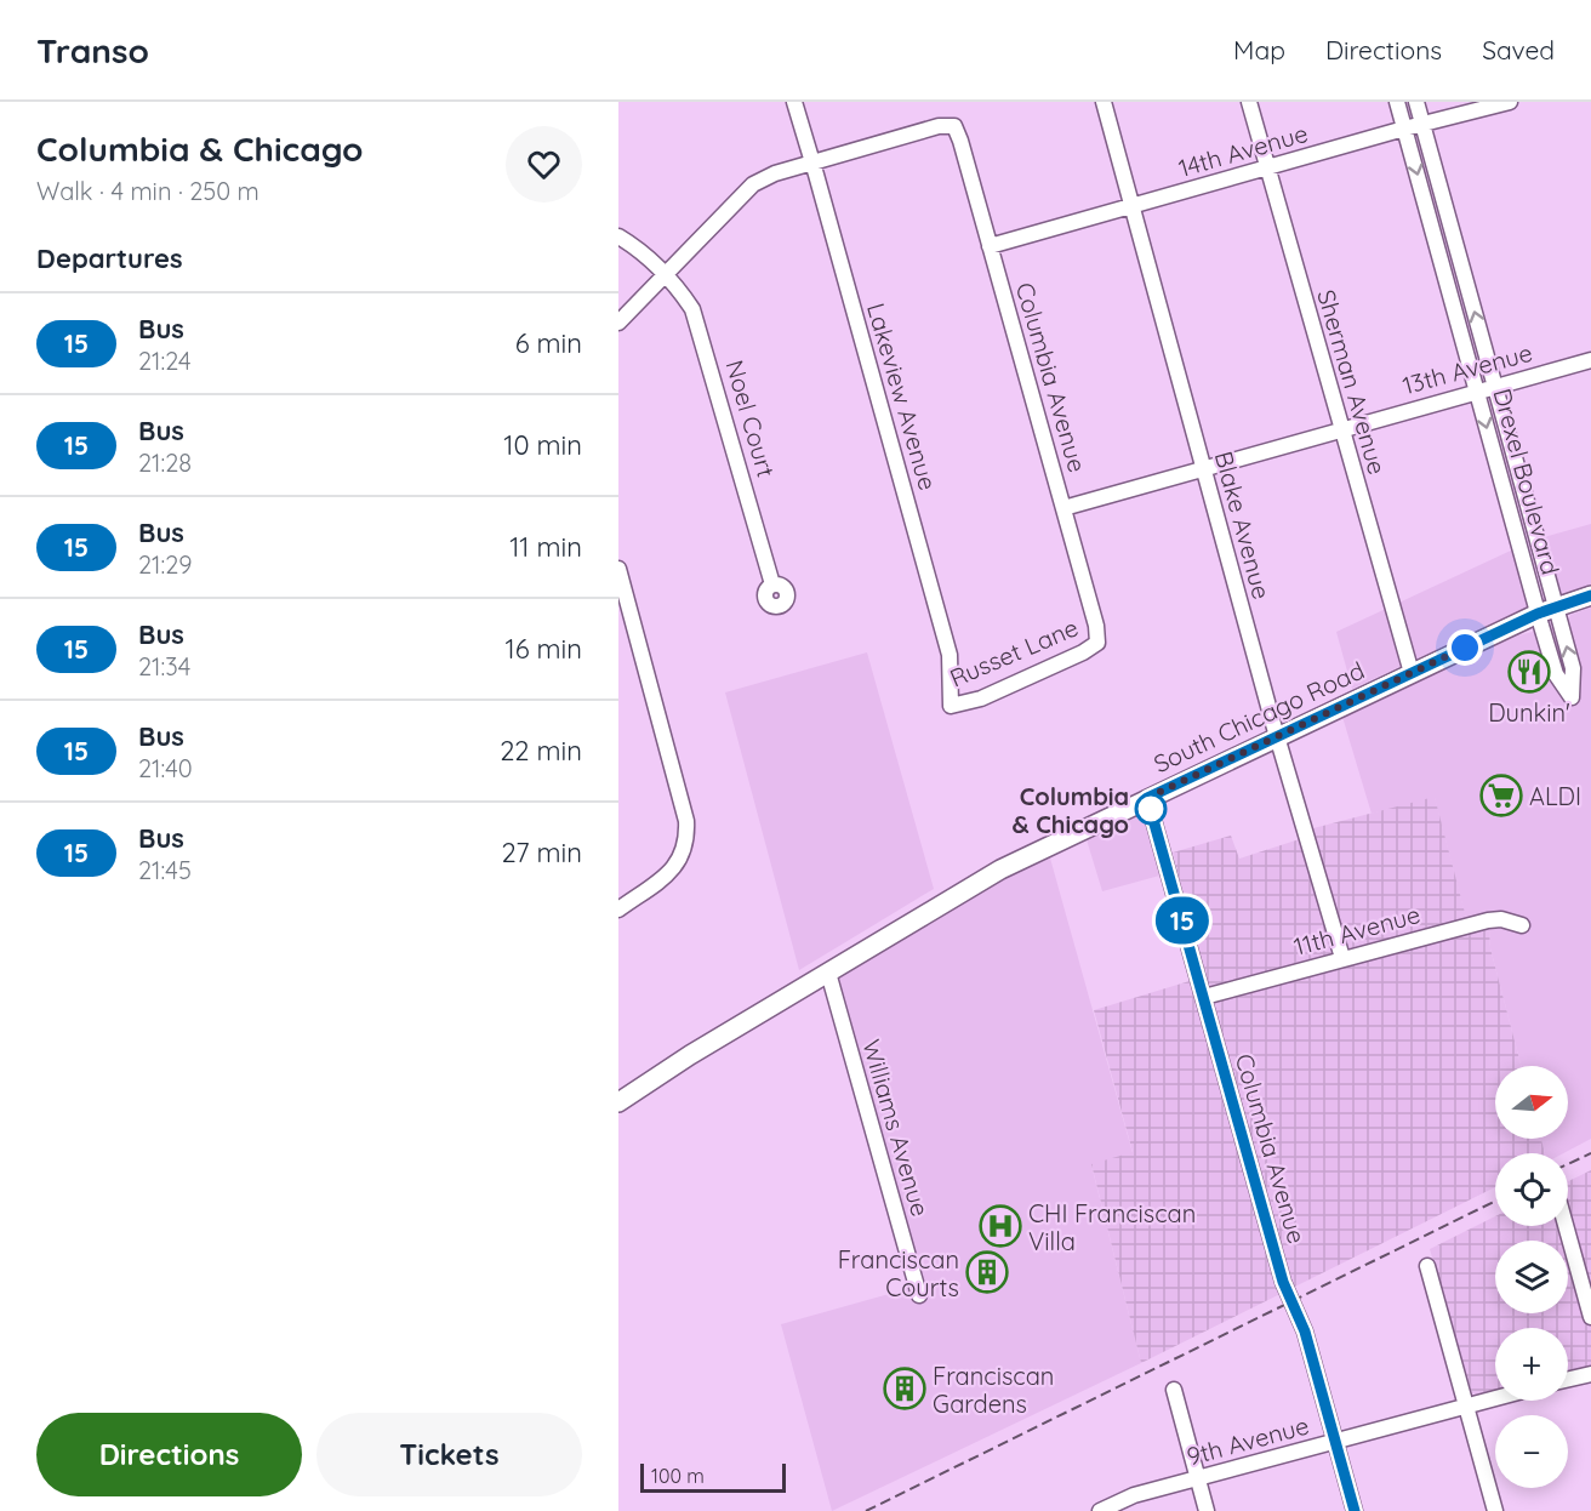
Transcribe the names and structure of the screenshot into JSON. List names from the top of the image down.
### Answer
{
  "streets": {
    "main road": ["South Chicago Road"],
    "street": [
      "14th Avenue",
      "13th Avenue",
      "Columbia Avenue",
      "Sherman Avenue",
      "Lakeview Avenue",
      "Noel Court",
      "Drexel Boulevard",
      "Blake Avenue",
      "Russet Lane",
      "11th Avenue",
      "Williams Avenue",
      "9th Avenue"
    ]
  },
  "crossings": [
    ["14th Avenue", "Columbia Avenue"],
    ["14th Avenue", "Sherman Avenue"],
    ["14th Avenue", "Drexel Boulevard"],
    ["14th Avenue", "Blake Avenue"],
    ["13th Avenue", "Columbia Avenue"],
    ["13th Avenue", "Sherman Avenue"],
    ["13th Avenue", "Drexel Boulevard"],
    ["13th Avenue", "Blake Avenue"],
    ["Columbia Avenue", "Lakeview Avenue"],
    ["Columbia Avenue", "Russet Lane"],
    ["Columbia Avenue", "South Chicago Road"],
    ["Columbia Avenue", "11th Avenue"],
    ["Columbia Avenue", "9th Avenue"],
    ["Sherman Avenue", "South Chicago Road"],
    ["Lakeview Avenue", "Russet Lane"],
    ["Drexel Boulevard", "South Chicago Road"],
    ["Blake Avenue", "South Chicago Road"],
    ["Blake Avenue", "11th Avenue"],
    ["South Chicago Road", "Williams Avenue"]
  ],
  "places": {
    "restaurant": ["Dunkin'"],
    "supermarket": ["ALDI"],
    "other": ["Columbia & Chicago"],
    "hospital": ["CHI Franciscan Villa"],
    "building": ["Franciscan Courts", "Franciscan Gardens"]
  },
  "lines": ["bus line 15"],
  "scale_bar": "100 m",
  "north": "right",
  "page": {
    "header": "Transo",
    "nav": ["Map", "Directions", "Saved"],
    "heading": [
      ["Columbia & Chicago", "Walk · 4 min · 250 m"],
      "Departures"
    ],
    "on_map": "15",
    "list": [
      {
        "mark": "15",
        "name": "Bus",
        "note": "21:24",
        "value": "6 min"
      },
      {
        "mark": "15",
        "name": "Bus",
        "note": "21:28",
        "value": "10 min"
      },
      {
        "mark": "15",
        "name": "Bus",
        "note": "21:29",
        "value": "11 min"
      },
      {
        "mark": "15",
        "name": "Bus",
        "note": "21:34",
        "value": "16 min"
      },
      {
        "mark": "15",
        "name": "Bus",
        "note": "21:40",
        "value": "22 min"
      },
      {
        "mark": "15",
        "name": "Bus",
        "note": "21:45",
        "value": "27 min"
      }
    ],
    "map_buttons": ["+", "−"],
    "buttons": ["Directions", "Tickets"],
    "scale": "100 m"
  }
}
